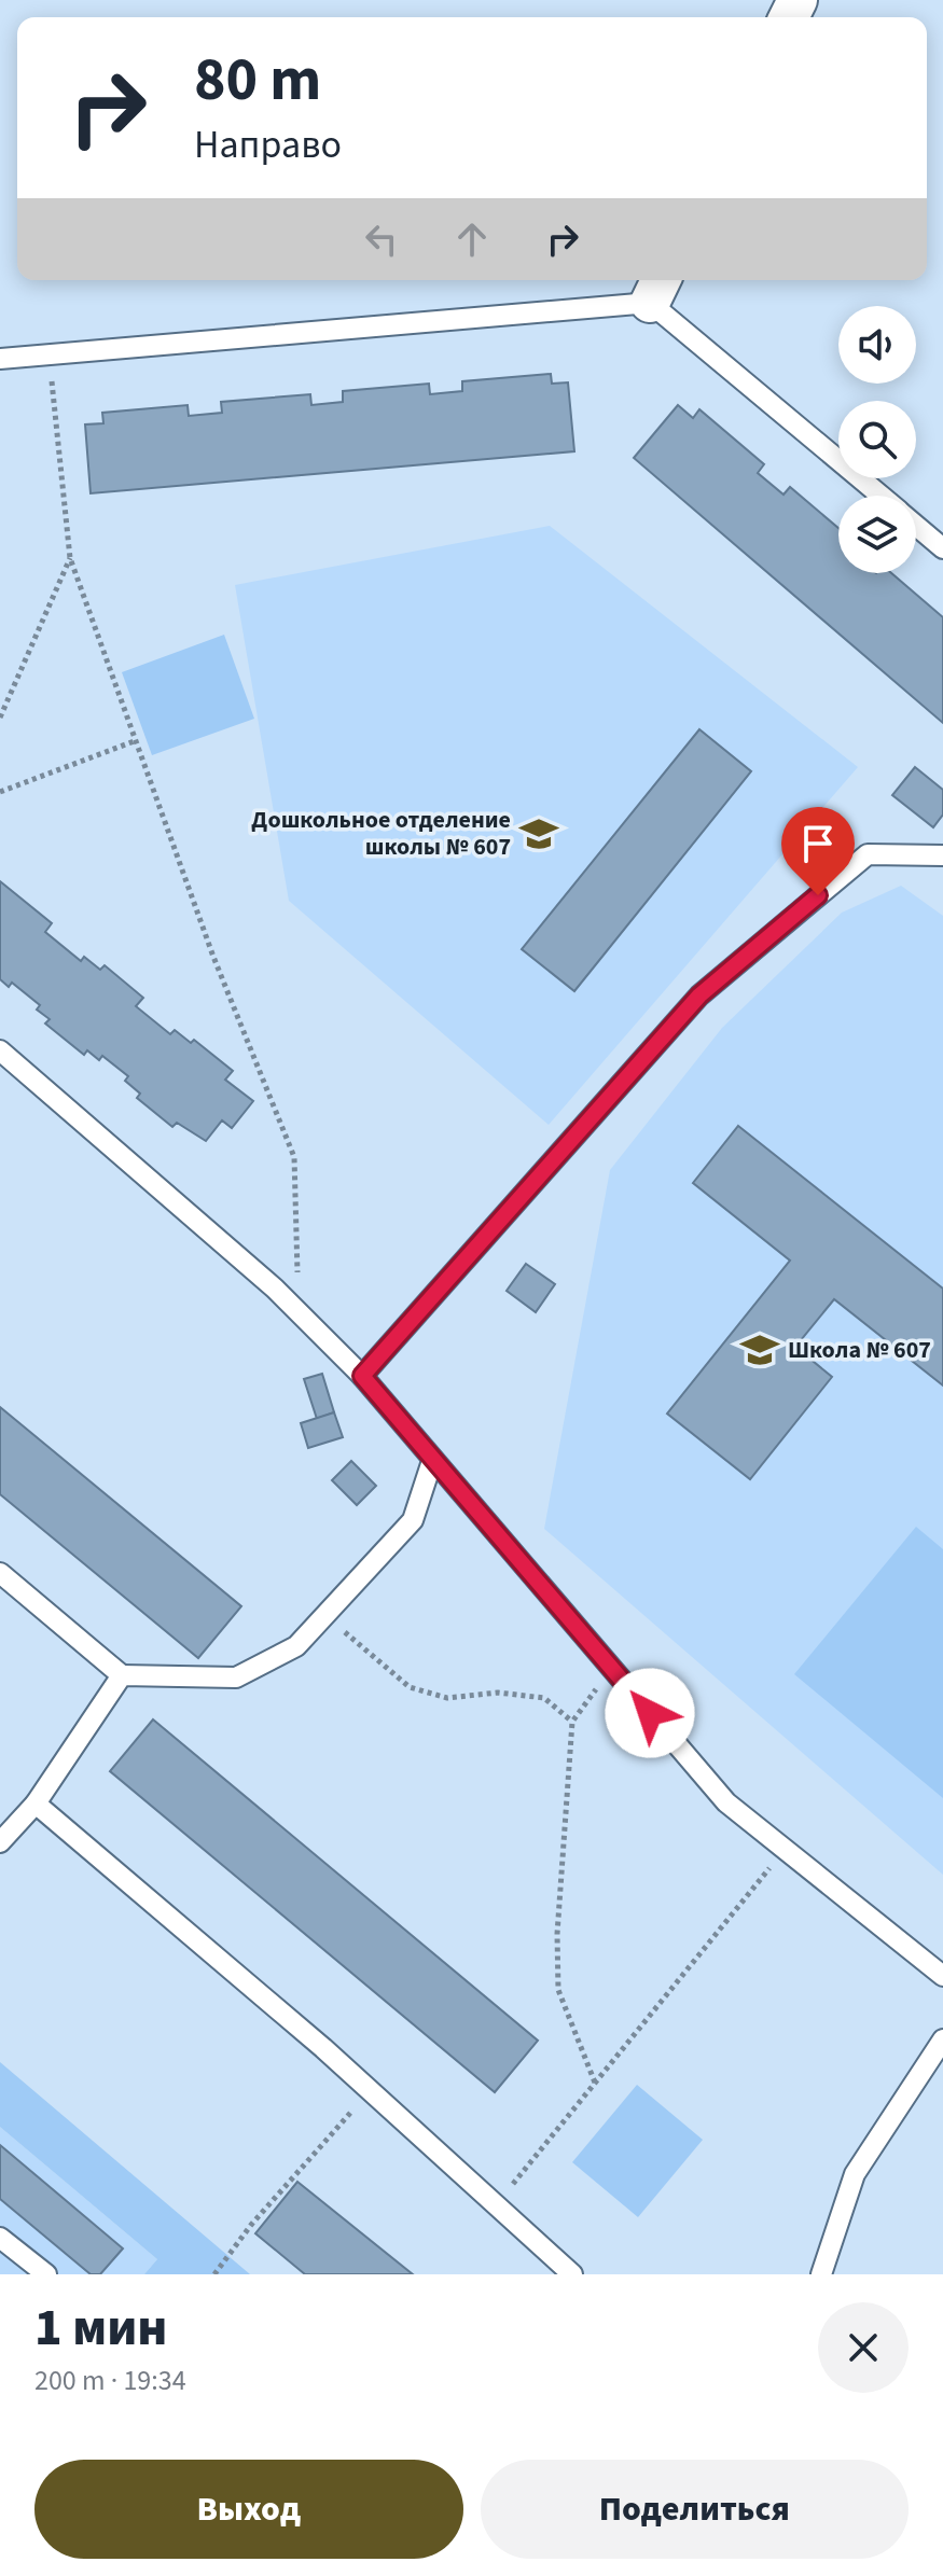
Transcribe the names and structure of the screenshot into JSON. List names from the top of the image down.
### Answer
{
  "places": {
    "school or university": ["Дошкольное отделение школы № 607", "Школа № 607"]
  },
  "page": {
    "turn": ["80 m", "Направо"],
    "heading": ["1 мин", "200 m · 19:34"],
    "buttons": ["Выход", "Поделиться"]
  }
}
